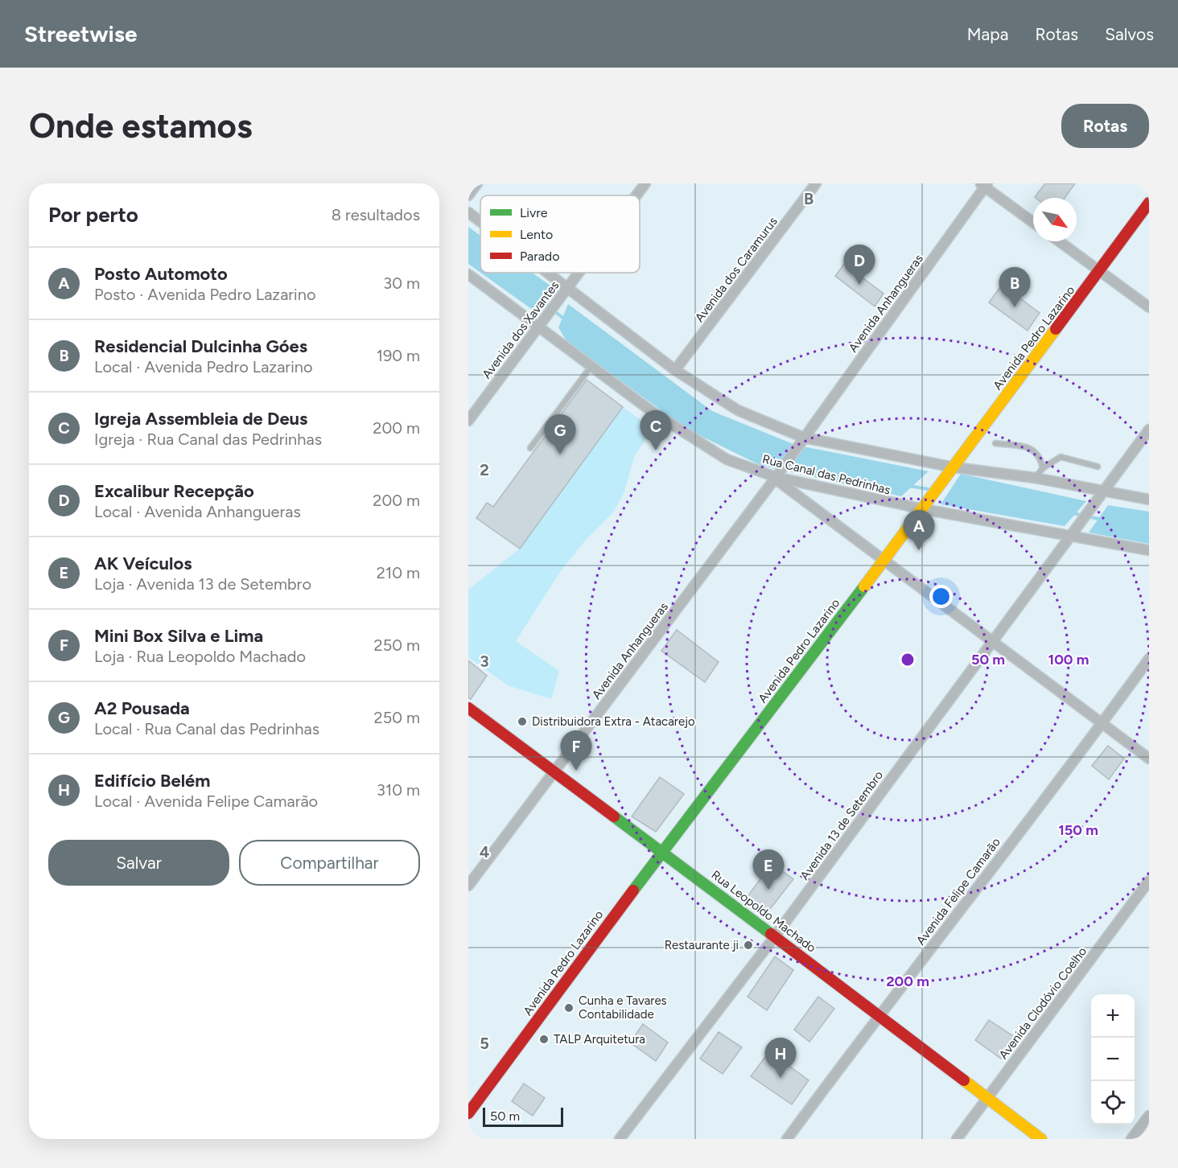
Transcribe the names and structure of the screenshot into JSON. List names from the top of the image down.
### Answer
{
  "streets": {
    "main road": ["Avenida Pedro Lazarino", "Rua Leopoldo Machado"],
    "street": [
      "Avenida dos Caramurus",
      "Avenida Anhangueras",
      "Avenida dos Xavantes",
      "Rua Canal das Pedrinhas",
      "Avenida 13 de Setembro",
      "Avenida Felipe Camarão",
      "Avenida Clodóvio Coelho"
    ]
  },
  "crossings": [
    ["Avenida Anhangueras", "Rua Canal das Pedrinhas"],
    ["Avenida Anhangueras", "Rua Leopoldo Machado"],
    ["Avenida dos Xavantes", "Rua Canal das Pedrinhas"],
    ["Avenida Pedro Lazarino", "Rua Canal das Pedrinhas"],
    ["Avenida Pedro Lazarino", "Rua Leopoldo Machado"],
    ["Rua Canal das Pedrinhas", "Avenida 13 de Setembro"],
    ["Avenida 13 de Setembro", "Rua Leopoldo Machado"],
    ["Avenida Felipe Camarão", "Rua Leopoldo Machado"],
    ["Rua Leopoldo Machado", "Avenida Clodóvio Coelho"]
  ],
  "places": [
    "Distribuidora Extra - Atacarejo",
    "Restaurante ji",
    "Cunha e Tavares Contabilidade",
    "TALP Arquitetura"
  ],
  "legend": ["Livre", "Lento", "Parado"],
  "scale_bar": "50 m",
  "north": "bottom right",
  "page": {
    "header": "Streetwise",
    "nav": ["Mapa", "Rotas", "Salvos"],
    "buttons": [
      "Rotas",
      ["Salvar", "Compartilhar"]
    ],
    "title": "Onde estamos",
    "heading": ["Por perto", "8 resultados"],
    "pins": [
      "D",
      "B",
      "C",
      "G",
      "A",
      "F",
      "E",
      "H"
    ],
    "list": [
      {
        "mark": "A",
        "name": "Posto Automoto",
        "note": "Posto · Avenida Pedro Lazarino",
        "value": "30 m"
      },
      {
        "mark": "B",
        "name": "Residencial Dulcinha Góes",
        "note": "Local · Avenida Pedro Lazarino",
        "value": "190 m"
      },
      {
        "mark": "C",
        "name": "Igreja Assembleia de Deus",
        "note": "Igreja · Rua Canal das Pedrinhas",
        "value": "200 m"
      },
      {
        "mark": "D",
        "name": "Excalibur Recepção",
        "note": "Local · Avenida Anhangueras",
        "value": "200 m"
      },
      {
        "mark": "E",
        "name": "AK Veículos",
        "note": "Loja · Avenida 13 de Setembro",
        "value": "210 m"
      },
      {
        "mark": "F",
        "name": "Mini Box Silva e Lima",
        "note": "Loja · Rua Leopoldo Machado",
        "value": "250 m"
      },
      {
        "mark": "G",
        "name": "A2 Pousada",
        "note": "Local · Rua Canal das Pedrinhas",
        "value": "250 m"
      },
      {
        "mark": "H",
        "name": "Edifício Belém",
        "note": "Local · Avenida Felipe Camarão",
        "value": "310 m"
      }
    ],
    "map_buttons": ["+", "−"],
    "scale": "50 m"
  },
  "grid": {
    "columns": ["B"],
    "rows": [
      "2",
      "3",
      "4",
      "5"
    ]
  },
  "rings": [
    "50 m",
    "100 m",
    "150 m",
    "200 m"
  ]
}
